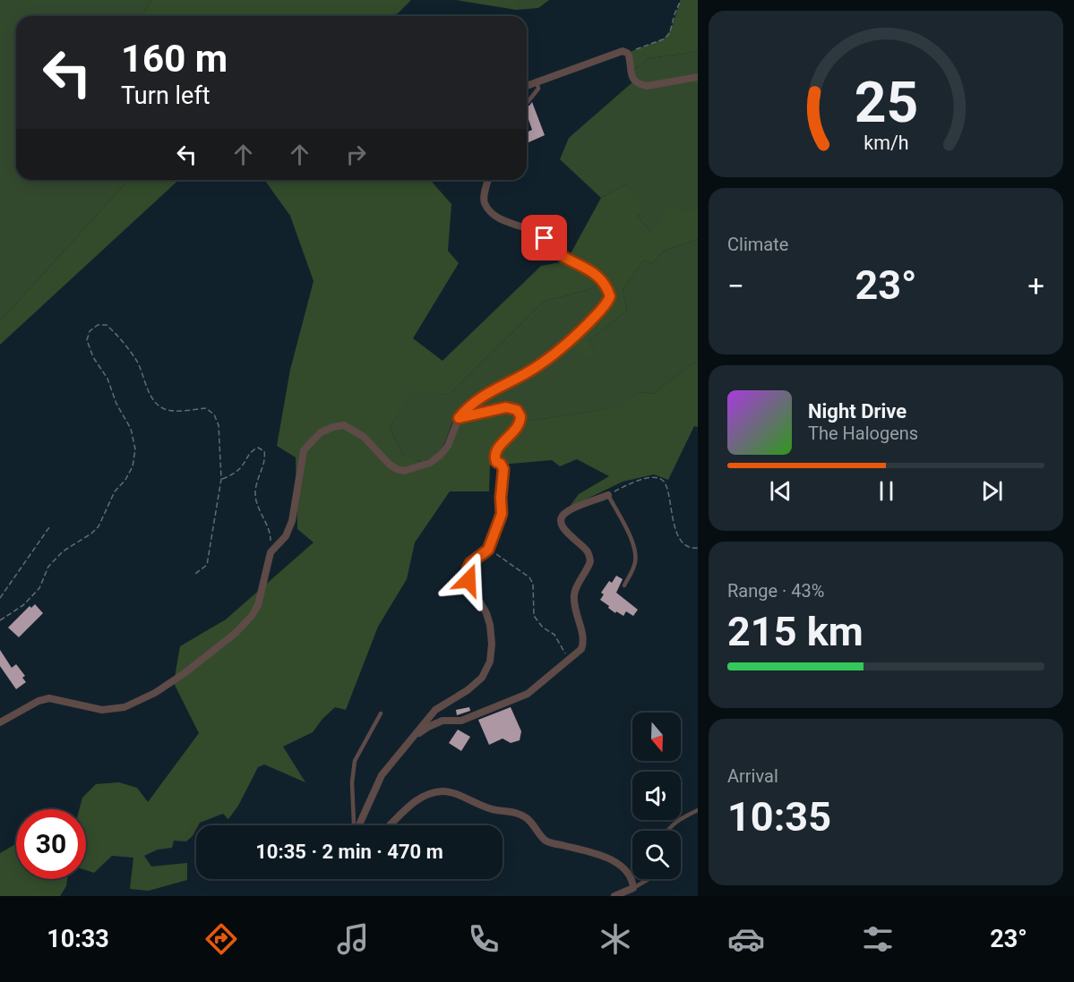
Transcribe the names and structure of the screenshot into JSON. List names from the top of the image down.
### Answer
{
  "north": "bottom",
  "page": {
    "turn": ["160 m", "Turn left"],
    "tile": [
      "Climate",
      ["Range · 43%", "215 km"],
      ["Arrival", "10:35"]
    ],
    "heat": ["−", "23°", "+"],
    "song": ["Night Drive", "The Halogens"],
    "limit": "30",
    "trip": "10:35 · 2 min · 470 m",
    "tabs": ["10:33", "23°"],
    "gauge": ["25", "km/h"]
  }
}
